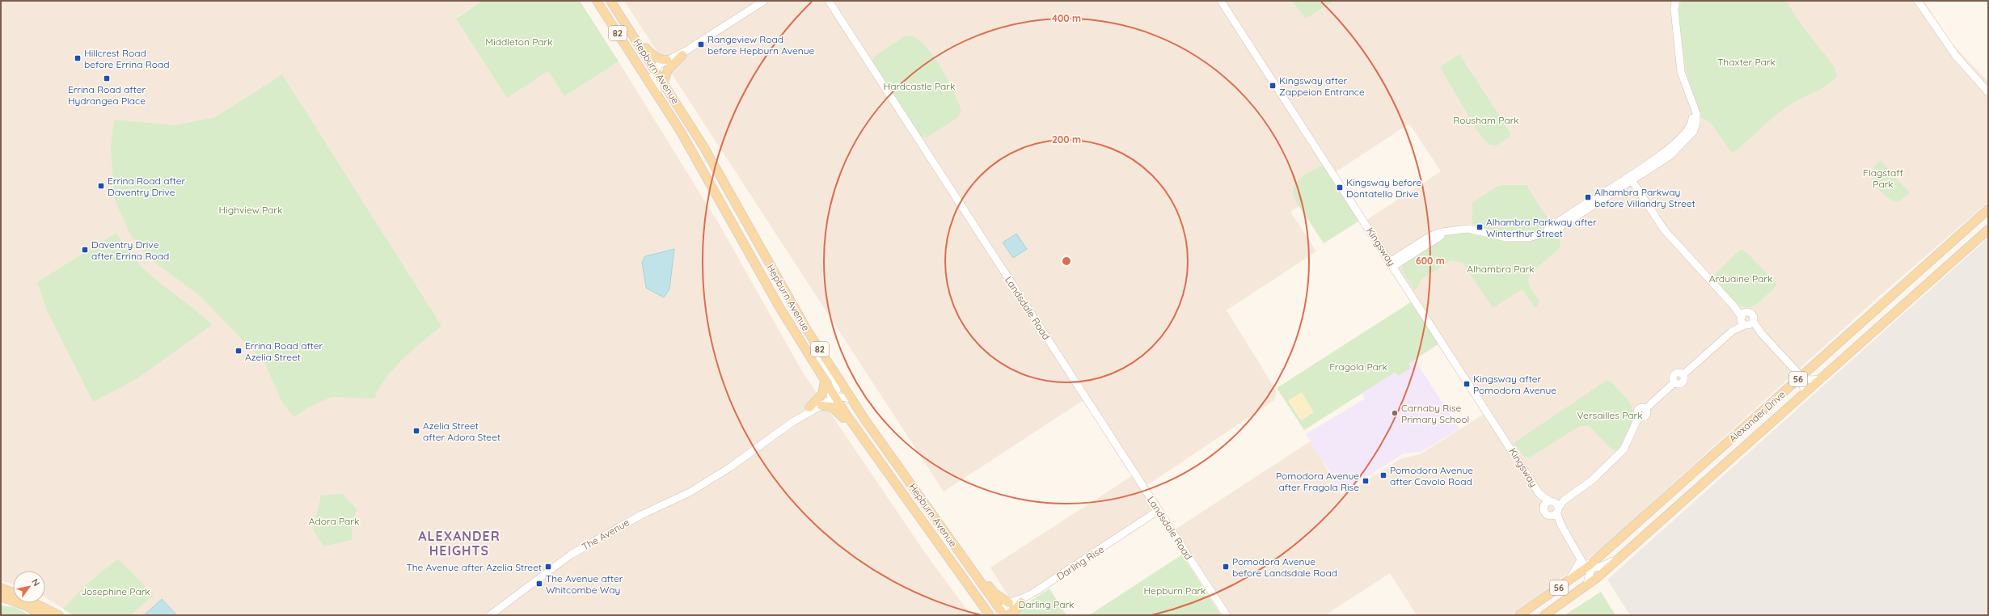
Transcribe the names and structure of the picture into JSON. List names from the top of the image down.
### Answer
{
  "streets": {
    "main road": [
      "82",
      "Hepburn Avenue",
      "56",
      "Alexander Drive"
    ],
    "street": [
      "Kingsway",
      "Landsdale Road",
      "The Avenue",
      "Darling Rise"
    ]
  },
  "crossings": [
    ["Hepburn Avenue", "The Avenue"],
    ["Hepburn Avenue", "Darling Rise"],
    ["Kingsway", "Alexander Drive"],
    ["Landsdale Road", "Darling Rise"]
  ],
  "districts": ["ALEXANDER HEIGHTS"],
  "parks": [
    "Middleton Park",
    "Thaxter Park",
    "Hardcastle Park",
    "Rousham Park",
    "Flagstaff Park",
    "Highview Park",
    "Alhambra Park",
    "Arduaine Park",
    "Fragola Park",
    "Versailles Park",
    "Adora Park",
    "Hepburn Park",
    "Josephine Park",
    "Darling Park"
  ],
  "places": {
    "transit": [
      "Rangeview Road before Hepburn Avenue",
      "Hillcrest Road before Errina Road",
      "Errina Road after Hydrangea Place",
      "Kingsway after Zappeion Entrance",
      "Errina Road after Daventry Drive",
      "Kingsway before Dontatello Drive",
      "Alhambra Parkway before Villandry Street",
      "Alhambra Parkway after Winterthur Street",
      "Daventry Drive after Errina Road",
      "Errina Road after Azelia Street",
      "Kingsway after Pomodora Avenue",
      "Azelia Street after Adora Steet",
      "Pomodora Avenue after Cavolo Road",
      "Pomodora Avenue after Fragola Rise",
      "The Avenue after Azelia Street",
      "Pomodora Avenue before Landsdale Road",
      "The Avenue after Whitcombe Way"
    ],
    "other": ["Carnaby Rise Primary School"]
  },
  "north": "top right",
  "rings": ["400 m", "200 m", "600 m"]
}
